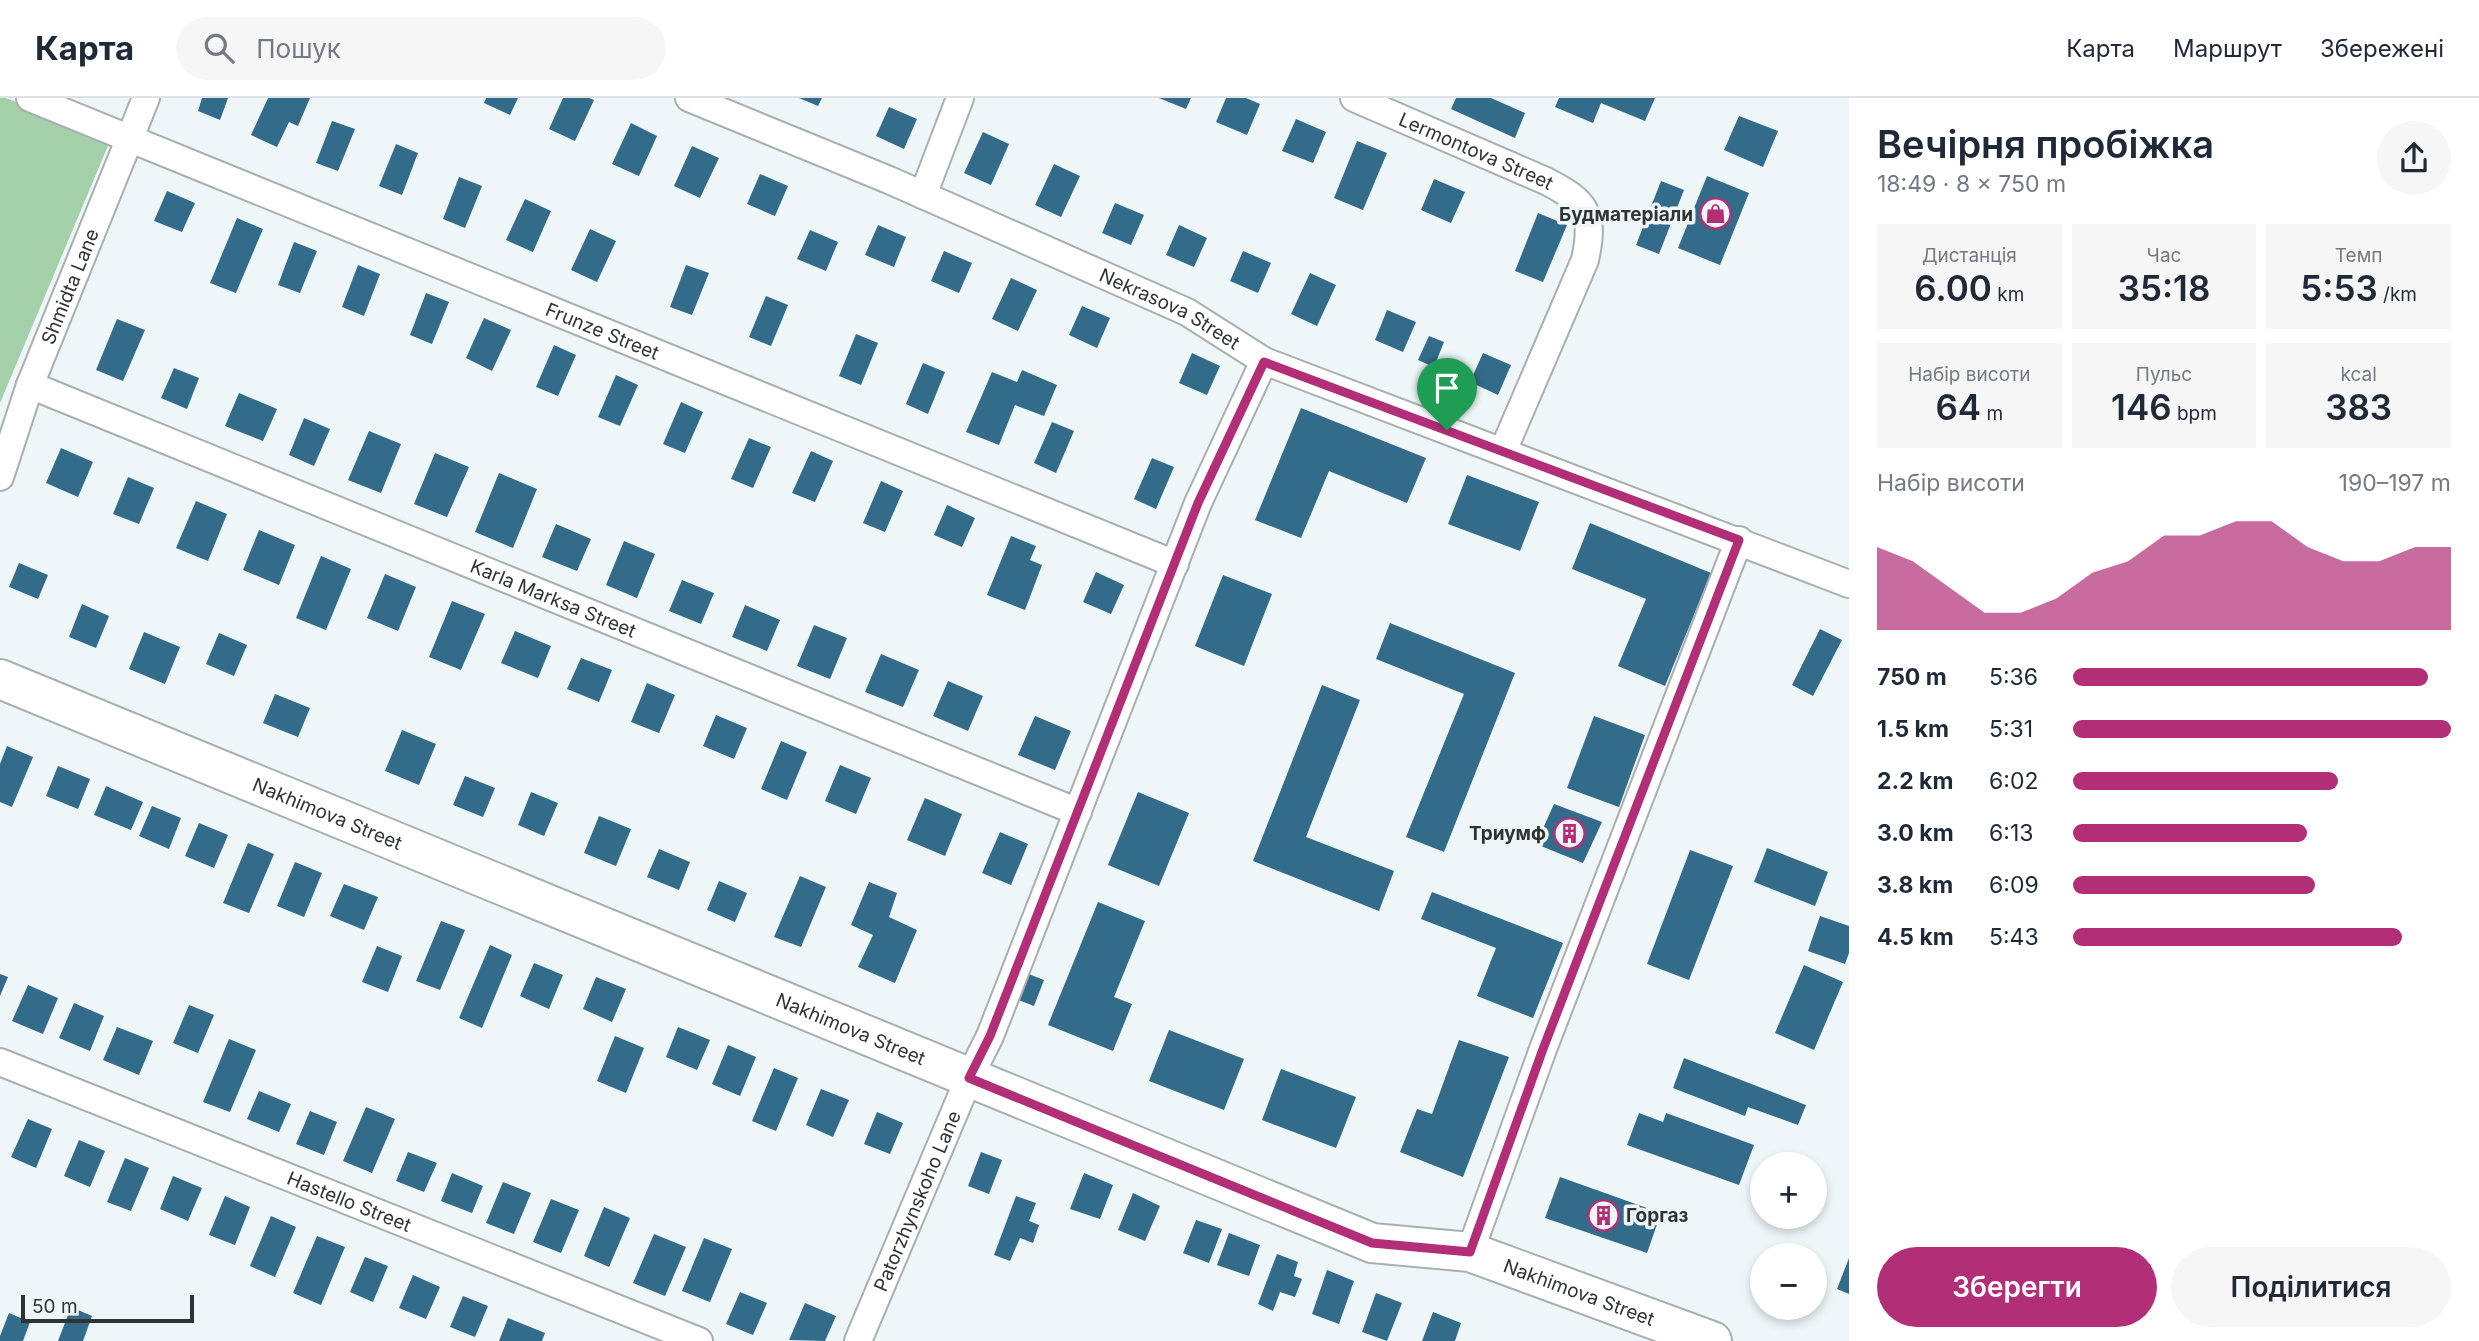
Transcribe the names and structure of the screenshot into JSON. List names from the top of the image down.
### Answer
{
  "streets": {
    "main road": ["Nakhimova Street"],
    "street": [
      "Lermontova Street",
      "Shmidta Lane",
      "Nekrasova Street",
      "Frunze Street",
      "Karla Marksa Street",
      "Hastello Street",
      "Patorzhynskoho Lane"
    ]
  },
  "crossings": [
    ["Lermontova Street", "Nekrasova Street"],
    ["Shmidta Lane", "Frunze Street"],
    ["Shmidta Lane", "Karla Marksa Street"],
    ["Nekrasova Street", "Patorzhynskoho Lane"],
    ["Frunze Street", "Patorzhynskoho Lane"],
    ["Karla Marksa Street", "Patorzhynskoho Lane"],
    ["Nakhimova Street", "Patorzhynskoho Lane"]
  ],
  "places": {
    "shop": ["Будматеріали"],
    "building": ["Триумф", "Горгаз"]
  },
  "scale_bar": "50 m",
  "page": {
    "header": "Карта",
    "search": "Пошук",
    "nav": ["Карта", "Маршрут", "Збережені"],
    "heading": ["Вечірня пробіжка", "18:49 · 8 × 750 m"],
    "stats": [
      ["Дистанція", "6.00 km"],
      ["Час", "35:18"],
      ["Темп", "5:53 /km"],
      ["Набір висоти", "64 m"],
      ["Пульс", "146 bpm"],
      ["kcal", "383"]
    ],
    "chart": ["Набір висоти", "190–197 m"],
    "list": [
      {
        "name": "750 m",
        "note": "5:36"
      },
      {
        "name": "1.5 km",
        "note": "5:31"
      },
      {
        "name": "2.2 km",
        "note": "6:02"
      },
      {
        "name": "3.0 km",
        "note": "6:13"
      },
      {
        "name": "3.8 km",
        "note": "6:09"
      },
      {
        "name": "4.5 km",
        "note": "5:43"
      }
    ],
    "map_buttons": ["+", "−"],
    "buttons": ["Зберегти", "Поділитися"],
    "scale": "50 m"
  }
}
